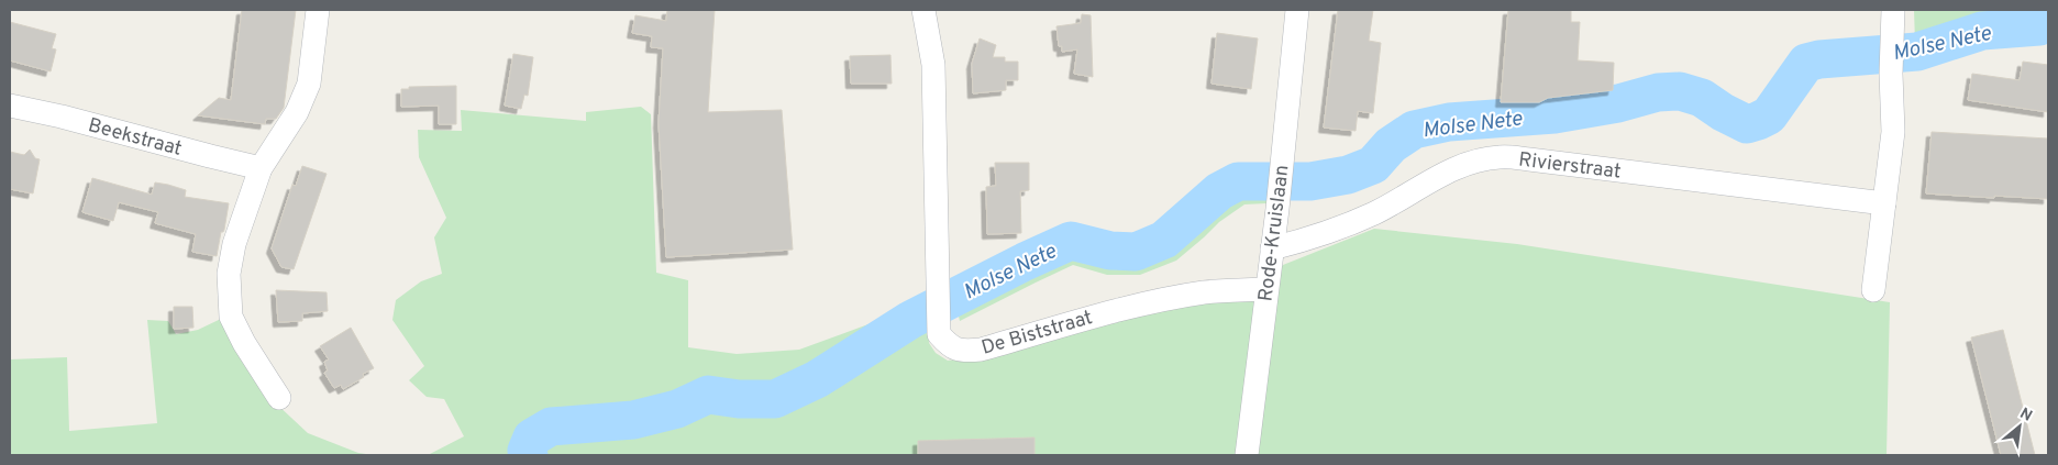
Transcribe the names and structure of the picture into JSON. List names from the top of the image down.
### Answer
{
  "streets": {
    "street": [
      "Beekstraat",
      "Rivierstraat",
      "Rode-Kruislaan",
      "De Biststraat"
    ]
  },
  "crossings": [
    ["Rivierstraat", "Rode-Kruislaan"],
    ["Rode-Kruislaan", "De Biststraat"]
  ],
  "water": ["Molse Nete"],
  "north": "top right"
}
